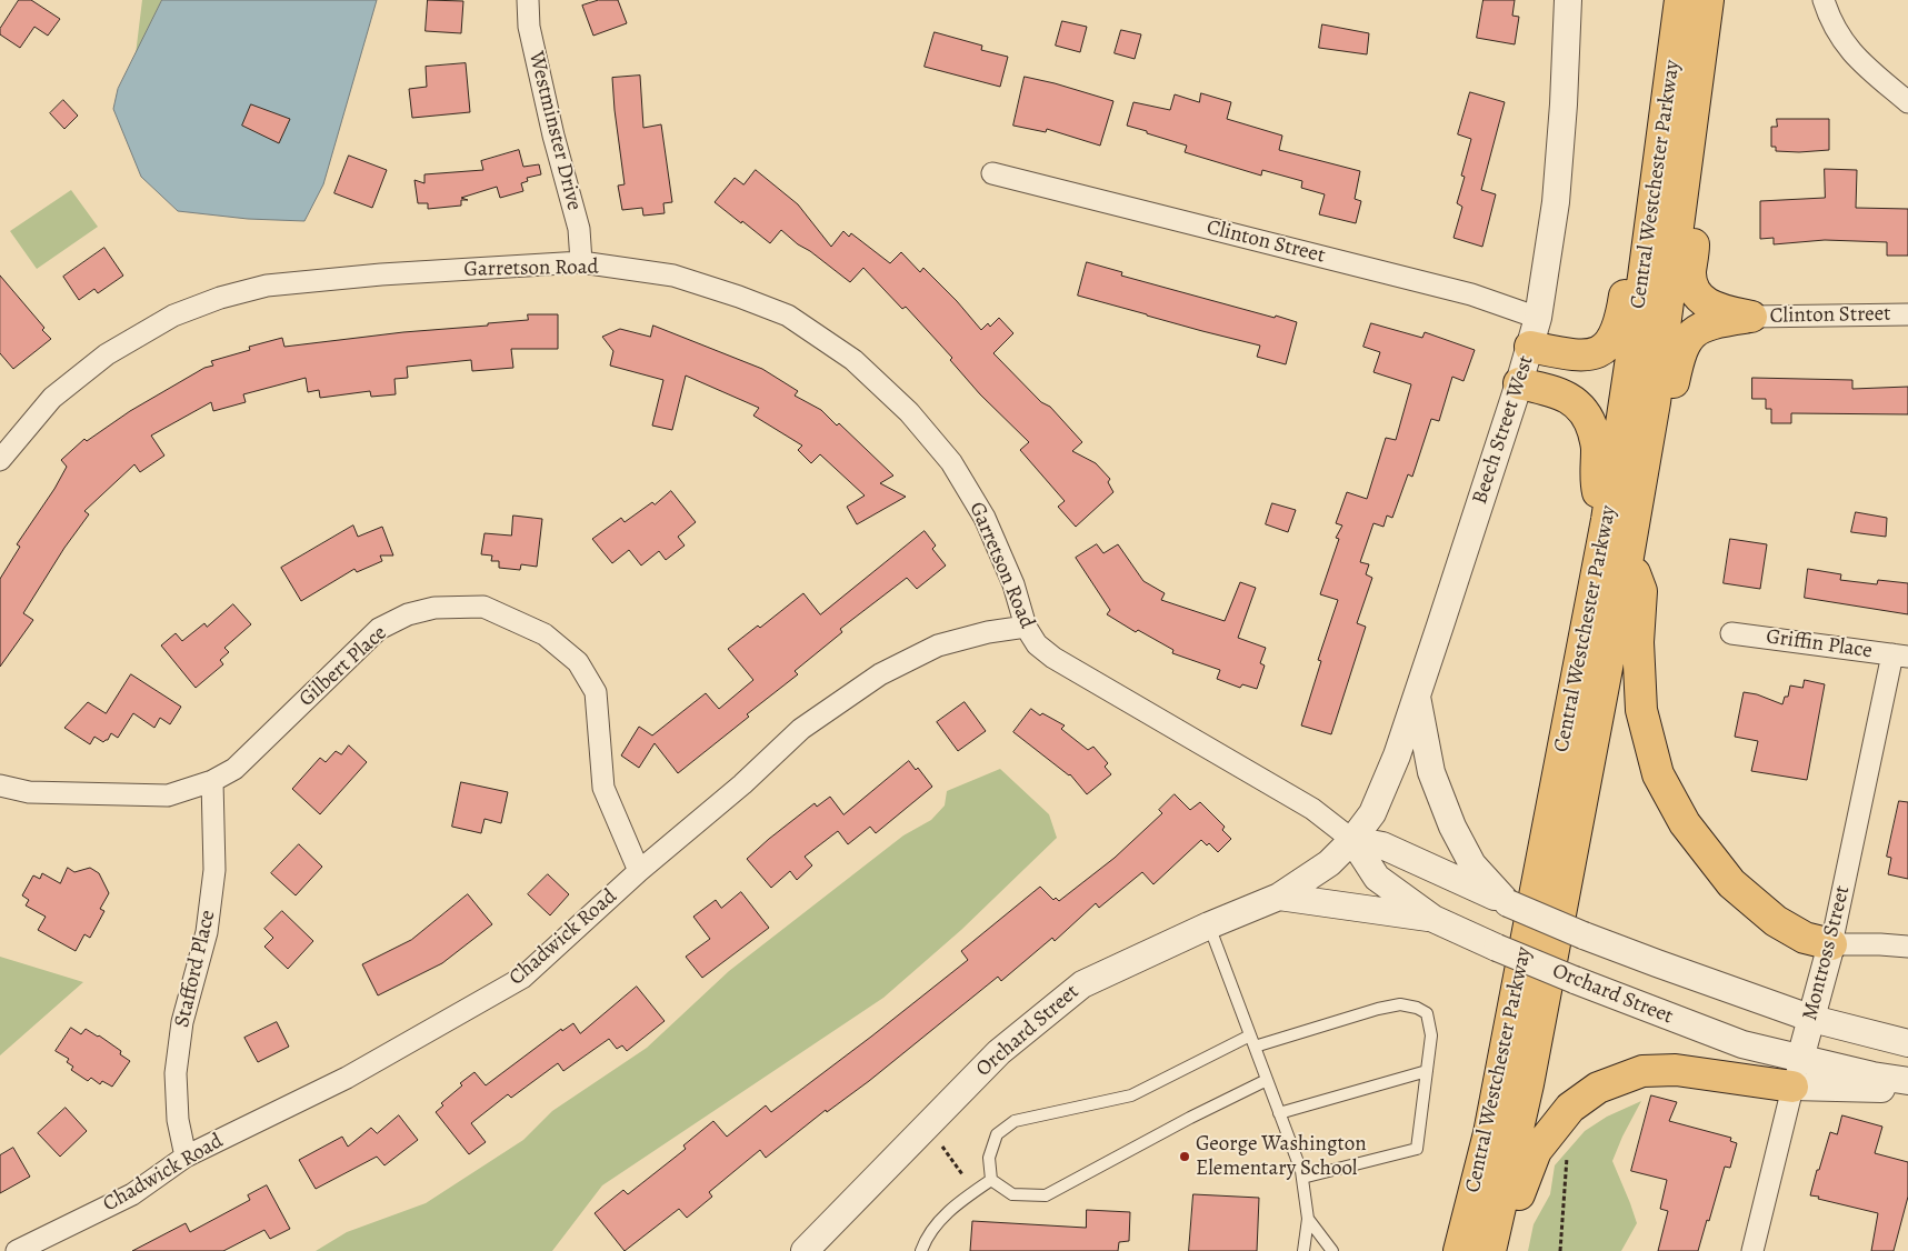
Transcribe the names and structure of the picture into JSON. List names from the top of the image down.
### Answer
{
  "streets": {
    "main road": ["Central Westchester Parkway"],
    "street": [
      "Westminster Drive",
      "Clinton Street",
      "Garretson Road",
      "Beech Street West",
      "Griffin Place",
      "Gilbert Place",
      "Chadwick Road",
      "Montross Street",
      "Stafford Place",
      "Orchard Street"
    ]
  },
  "crossings": [
    ["Westminster Drive", "Garretson Road"],
    ["Clinton Street", "Beech Street West"],
    ["Garretson Road", "Beech Street West"],
    ["Garretson Road", "Chadwick Road"],
    ["Garretson Road", "Orchard Street"],
    ["Beech Street West", "Orchard Street"],
    ["Griffin Place", "Montross Street"],
    ["Gilbert Place", "Chadwick Road"],
    ["Gilbert Place", "Stafford Place"],
    ["Chadwick Road", "Stafford Place"],
    ["Montross Street", "Orchard Street"]
  ],
  "places": ["George Washington Elementary School"]
}
